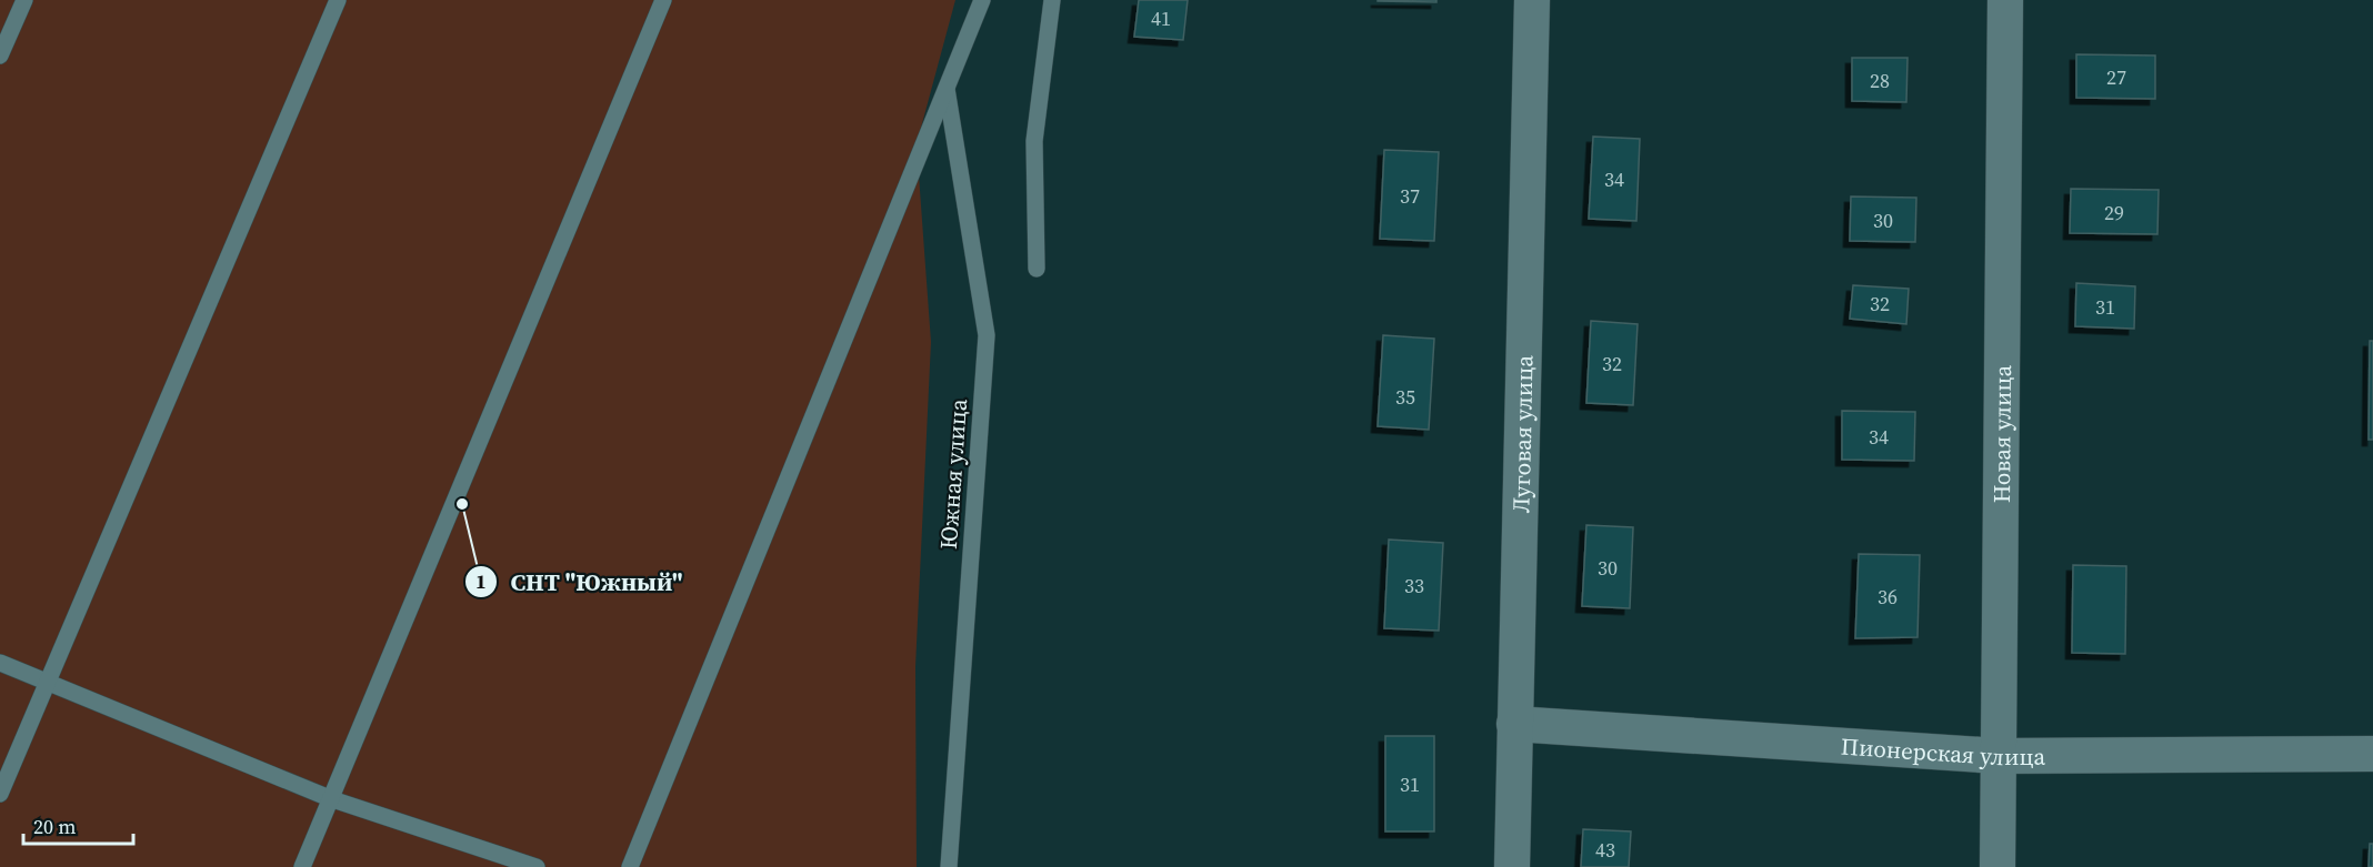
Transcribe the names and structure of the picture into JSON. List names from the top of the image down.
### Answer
{
  "streets": {
    "street": ["Луговая улица", "Новая улица", "Пионерская улица"],
    "lane": ["Южная улица"]
  },
  "crossings": [
    ["Луговая улица", "Пионерская улица"],
    ["Новая улица", "Пионерская улица"]
  ],
  "places": ["СНТ \"Южный\""],
  "house_numbers": [
    "41",
    "27",
    "28",
    "34",
    "37",
    "29",
    "30",
    "32",
    "31",
    "32",
    "35",
    "34",
    "30",
    "33",
    "36",
    "31",
    "43"
  ],
  "scale_bar": "20 m"
}
